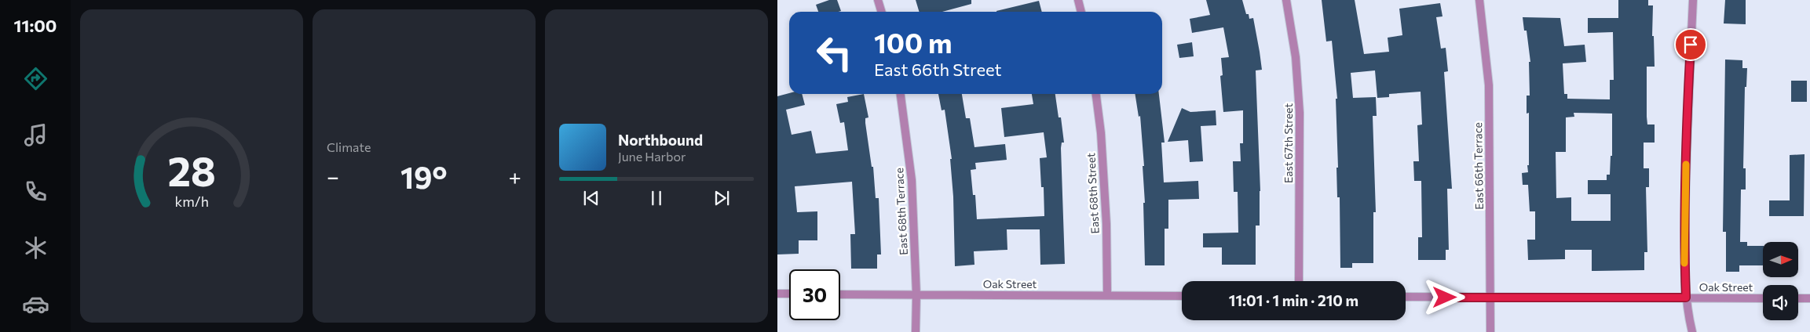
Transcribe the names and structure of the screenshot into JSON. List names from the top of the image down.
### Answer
{
  "streets": {
    "street": [
      "East 67th Street",
      "East 66th Terrace",
      "East 68th Street",
      "East 68th Terrace",
      "Oak Street"
    ]
  },
  "crossings": [
    ["East 66th Terrace", "Oak Street"],
    ["East 68th Street", "Oak Street"],
    ["East 68th Terrace", "Oak Street"]
  ],
  "north": "right",
  "page": {
    "tabs": "11:00",
    "tile": "Climate",
    "turn": ["100 m", "East 66th Street"],
    "song": ["Northbound", "June Harbor"],
    "heat": ["−", "19°", "+"],
    "limit": "30",
    "trip": "11:01 · 1 min · 210 m",
    "gauge": ["28", "km/h"]
  }
}
